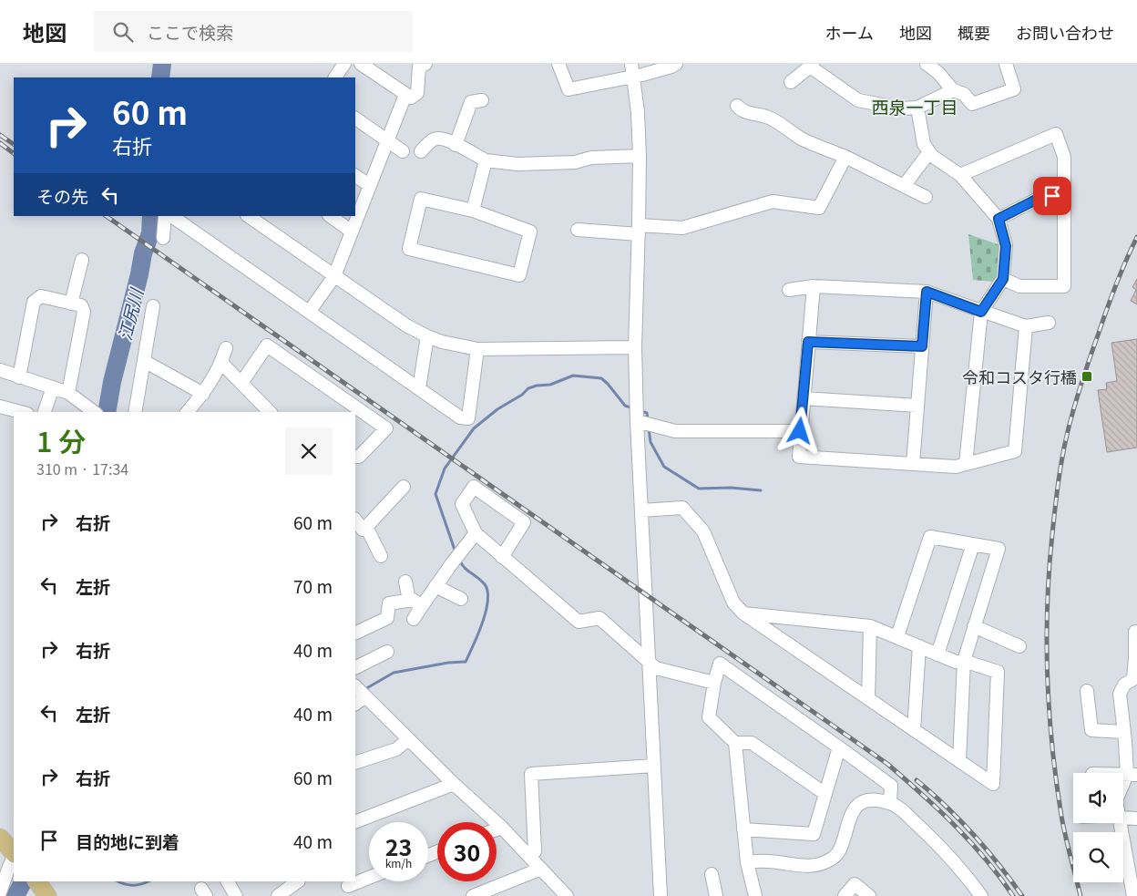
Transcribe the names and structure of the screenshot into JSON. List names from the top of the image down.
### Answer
{
  "districts": ["西泉一丁目"],
  "water": ["江尻川"],
  "places": {
    "transit": ["令和コスタ行橋"]
  },
  "page": {
    "header": "地図",
    "search": "ここで検索",
    "nav": [
      "ホーム",
      "地図",
      "概要",
      "お問い合わせ"
    ],
    "turn": ["60 m", "右折"],
    "then": "その先",
    "heading": ["1 分", "310 m · 17:34"],
    "list": [
      {
        "name": "右折",
        "value": "60 m"
      },
      {
        "name": "左折",
        "value": "70 m"
      },
      {
        "name": "右折",
        "value": "40 m"
      },
      {
        "name": "左折",
        "value": "40 m"
      },
      {
        "name": "右折",
        "value": "60 m"
      },
      {
        "name": "目的地に到着",
        "value": "40 m"
      }
    ],
    "speed": "23 km/h",
    "limit": "30"
  }
}
